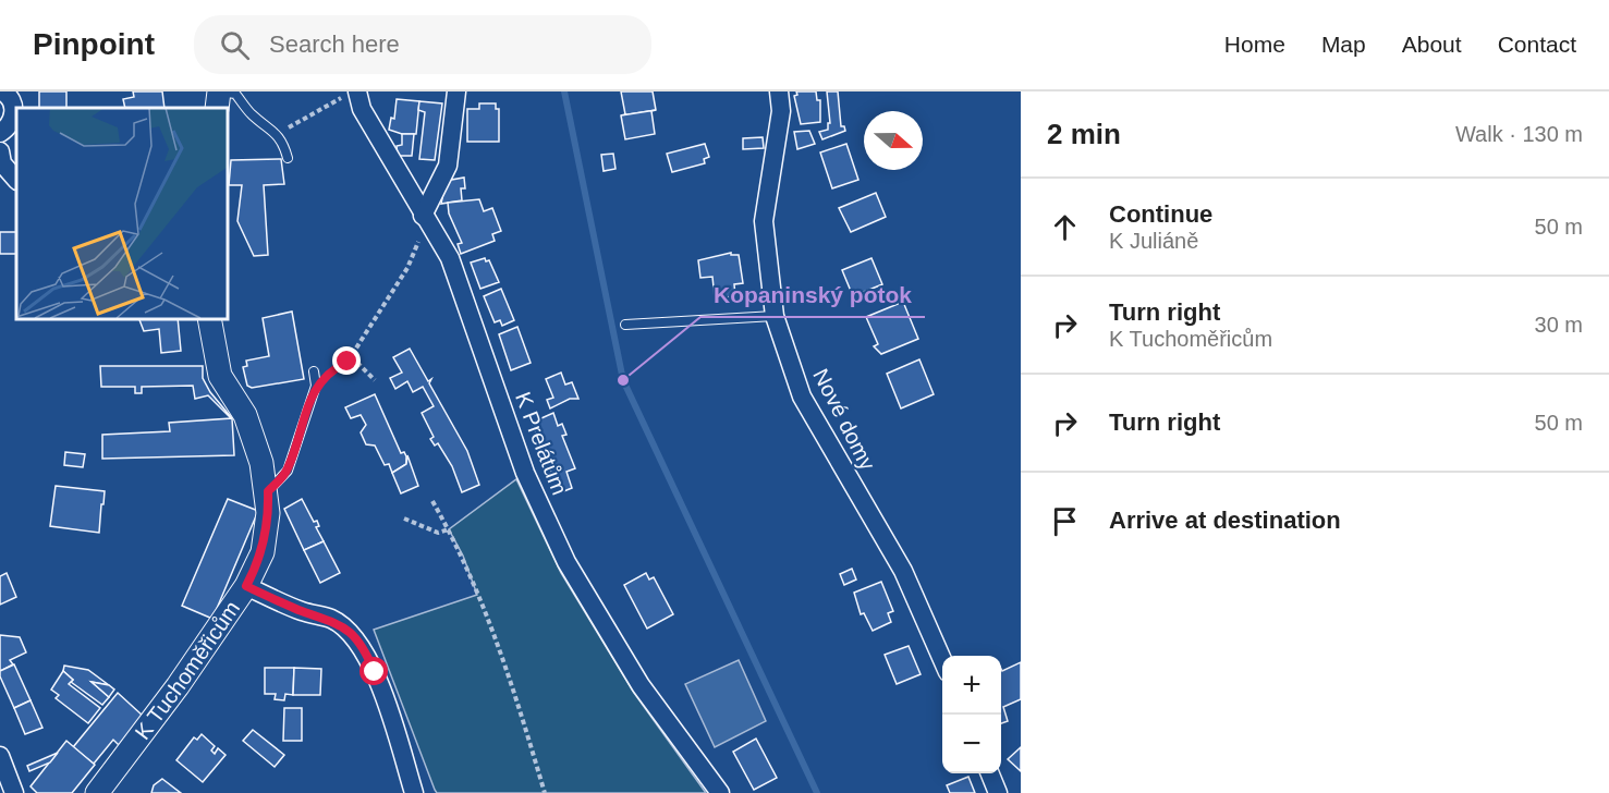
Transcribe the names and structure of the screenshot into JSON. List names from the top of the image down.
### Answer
{
  "streets": {
    "street": ["Nové domy", "K Prelátům", "K Tuchoměřicům"]
  },
  "places": ["Kopaninský potok"],
  "north": "right",
  "page": {
    "header": "Pinpoint",
    "search": "Search here",
    "nav": [
      "Home",
      "Map",
      "About",
      "Contact"
    ],
    "heading": ["2 min", "Walk · 130 m"],
    "list": [
      ["Continue", "K Juliáně", "50 m"],
      ["Turn right", "K Tuchoměřicům", "30 m"],
      ["Turn right", "50 m"],
      "Arrive at destination"
    ],
    "map_buttons": ["+", "−"]
  }
}
